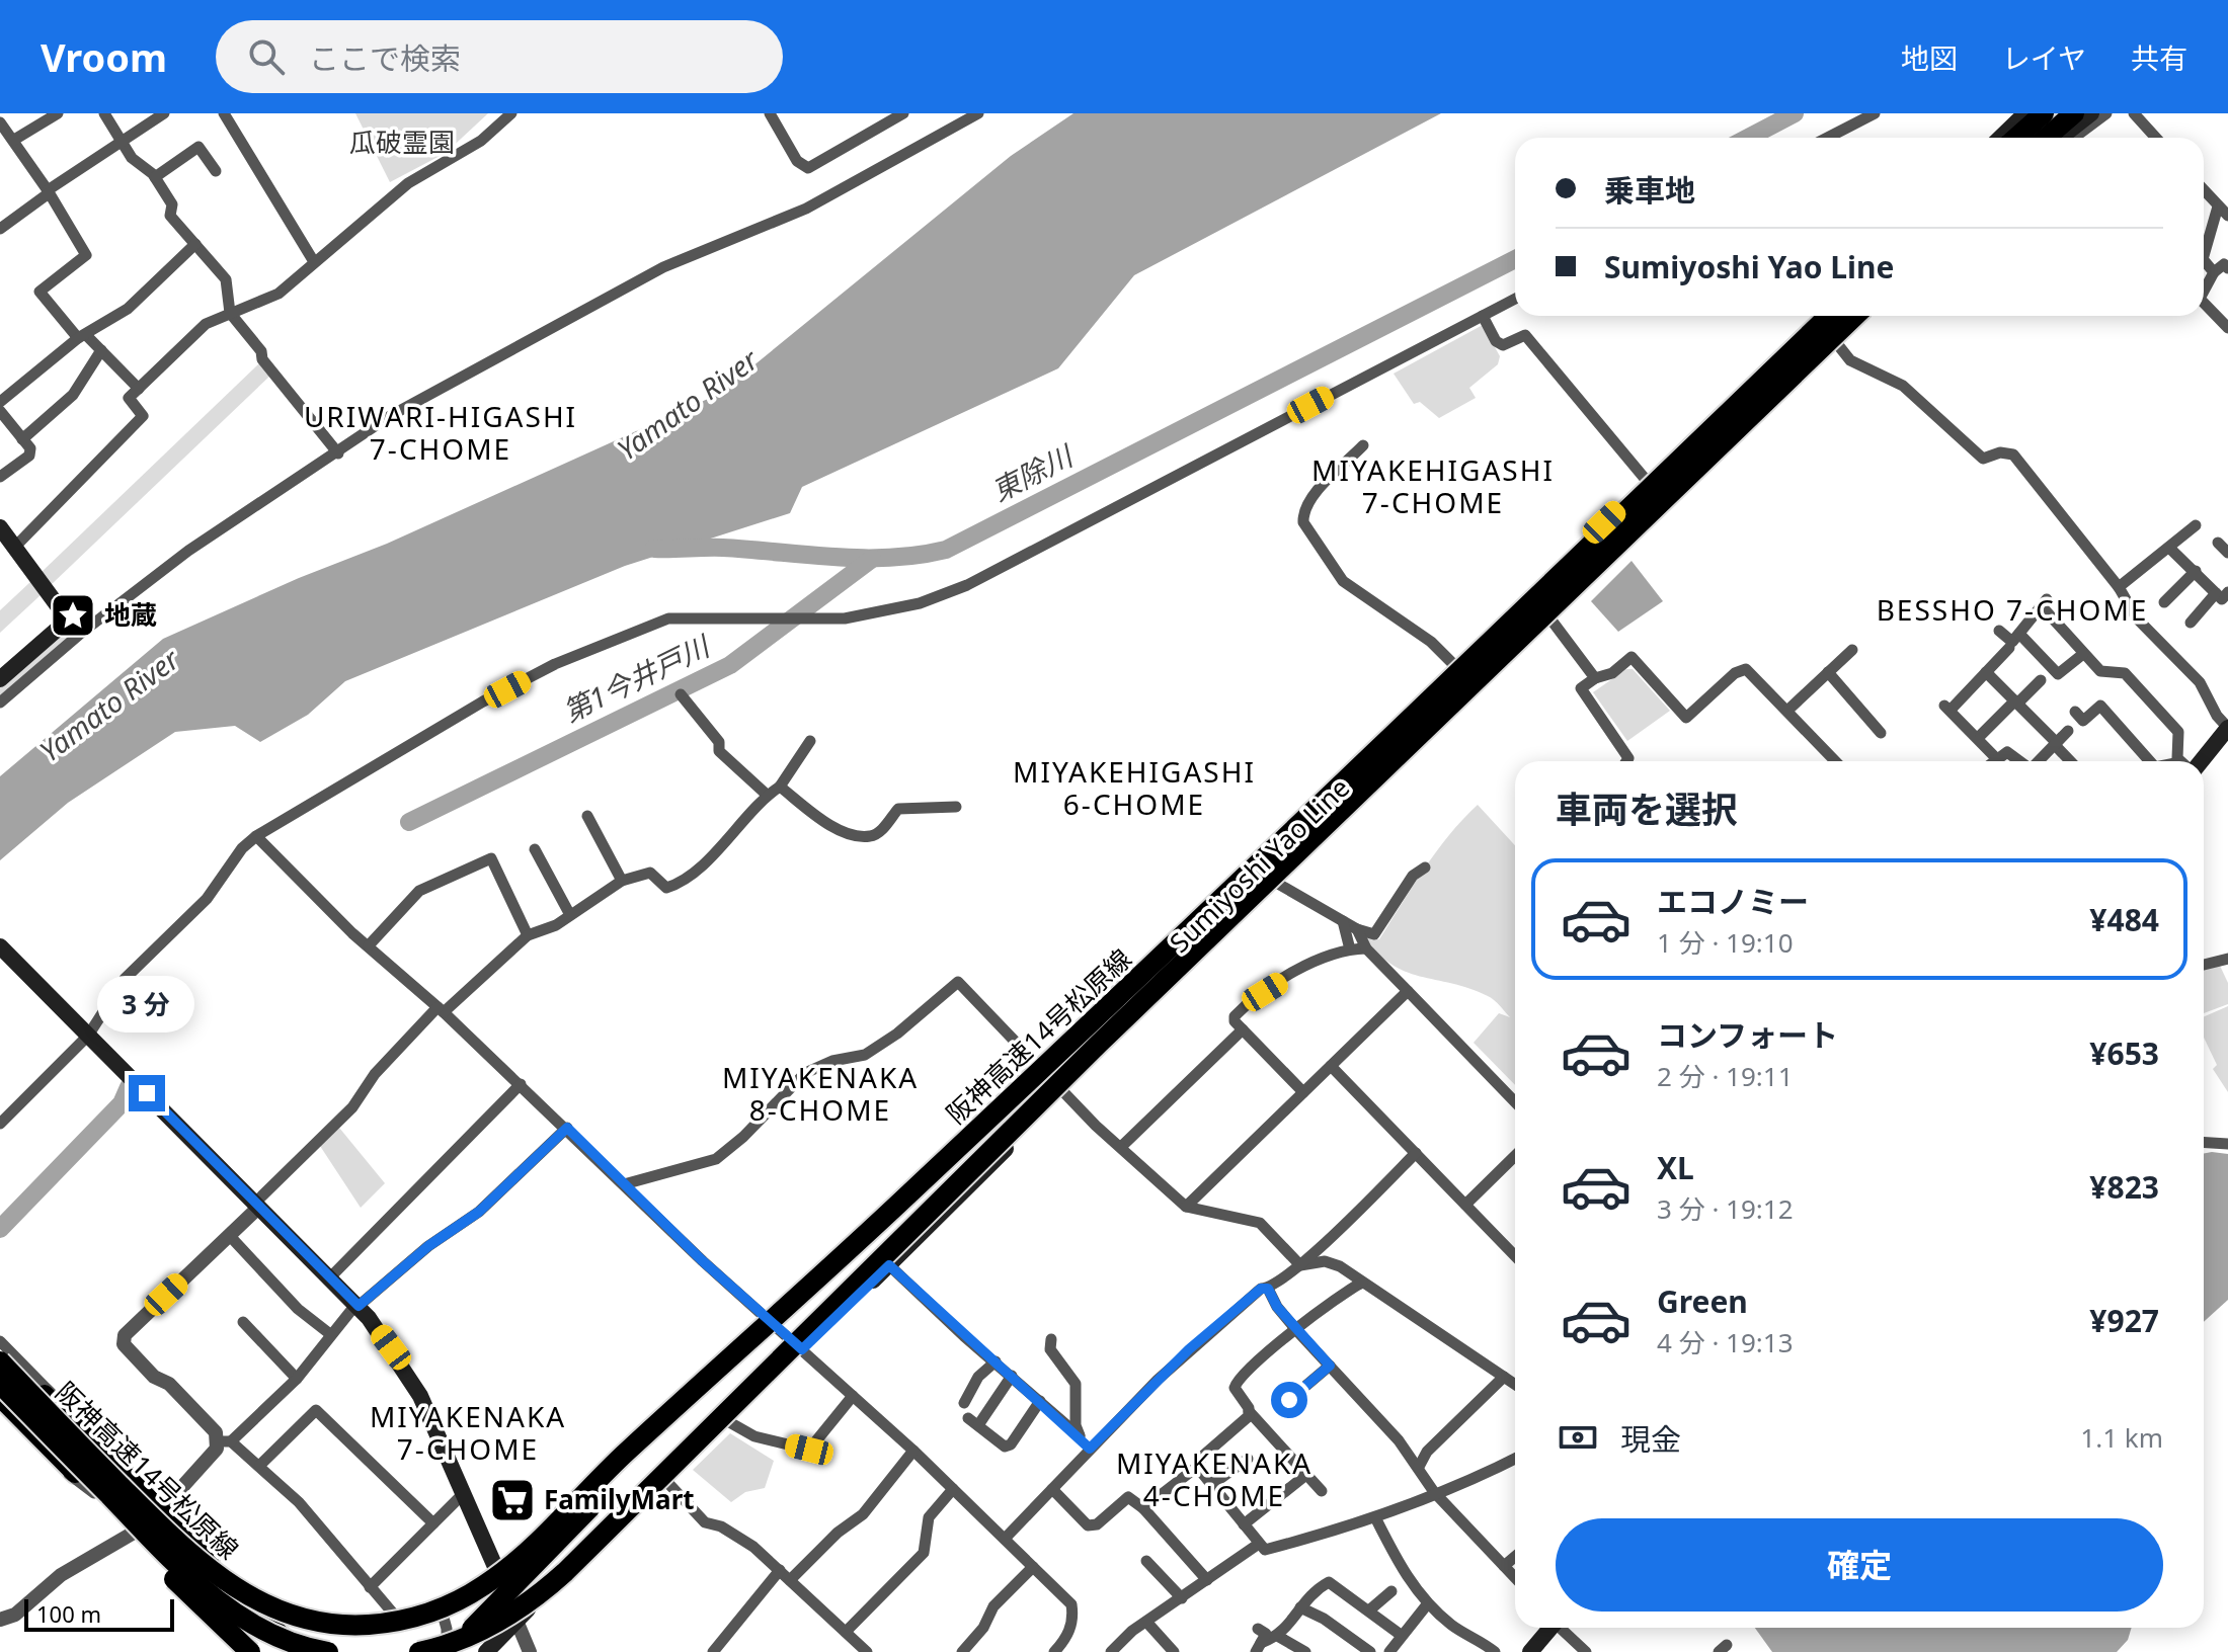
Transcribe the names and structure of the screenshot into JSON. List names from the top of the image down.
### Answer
{
  "streets": {
    "highway": ["阪神高速14号松原線"],
    "main road": ["Sumiyoshi Yao Line"]
  },
  "districts": [
    "URIWARI-HIGASHI 7-CHOME",
    "MIYAKEHIGASHI 7-CHOME",
    "BESSHO 7-CHOME",
    "MIYAKEHIGASHI 6-CHOME",
    "MIYAKENAKA 8-CHOME",
    "MIYAKENAKA 7-CHOME",
    "MIYAKENAKA 4-CHOME"
  ],
  "water": ["Yamato River", "東除川", "第1今井戸川"],
  "parks": ["瓜破霊園"],
  "places": {
    "place": ["地蔵"],
    "supermarket": ["FamilyMart"]
  },
  "scale_bar": "100 m",
  "page": {
    "header": "Vroom",
    "search": "ここで検索",
    "nav": ["地図", "レイヤ", "共有"],
    "banner": ["乗車地", "Sumiyoshi Yao Line"],
    "heading": "車両を選択",
    "list": [
      {
        "name": "エコノミー",
        "note": "1 分 · 19:10",
        "value": "¥484"
      },
      {
        "name": "コンフォート",
        "note": "2 分 · 19:11",
        "value": "¥653"
      },
      {
        "name": "XL",
        "note": "3 分 · 19:12",
        "value": "¥823"
      },
      {
        "name": "Green",
        "note": "4 分 · 19:13",
        "value": "¥927"
      }
    ],
    "bubble": "3 分",
    "pay": ["現金", "1.1 km"],
    "buttons": "確定",
    "scale": "100 m"
  }
}
